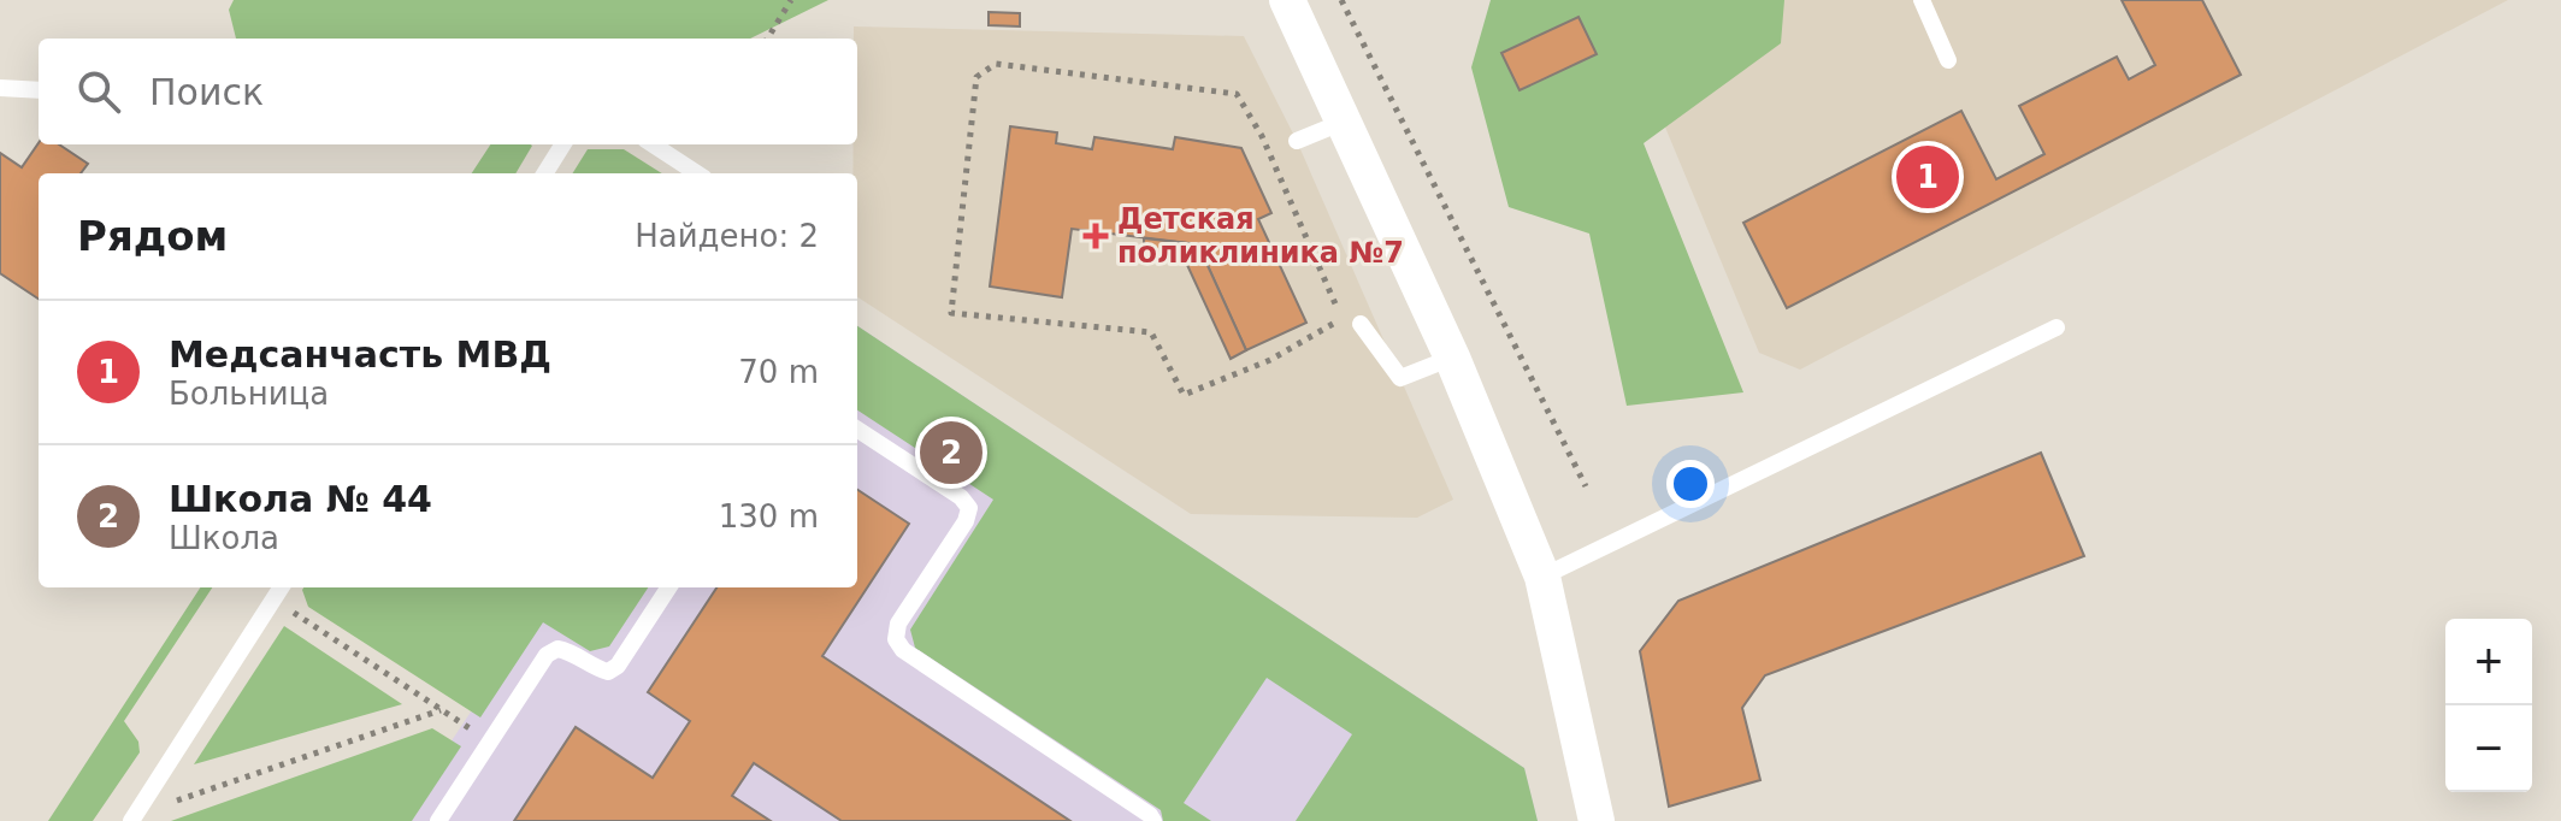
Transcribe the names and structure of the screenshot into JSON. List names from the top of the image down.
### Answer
{
  "places": {
    "health": ["Детская поликлиника №7"]
  },
  "page": {
    "search": "Поиск",
    "pins": ["1", "2"],
    "heading": ["Рядом", "Найдено: 2"],
    "list": [
      {
        "mark": "1",
        "name": "Медсанчасть МВД",
        "note": "Больница",
        "value": "70 m"
      },
      {
        "mark": "2",
        "name": "Школа № 44",
        "note": "Школа",
        "value": "130 m"
      }
    ],
    "map_buttons": ["+", "−"]
  }
}
